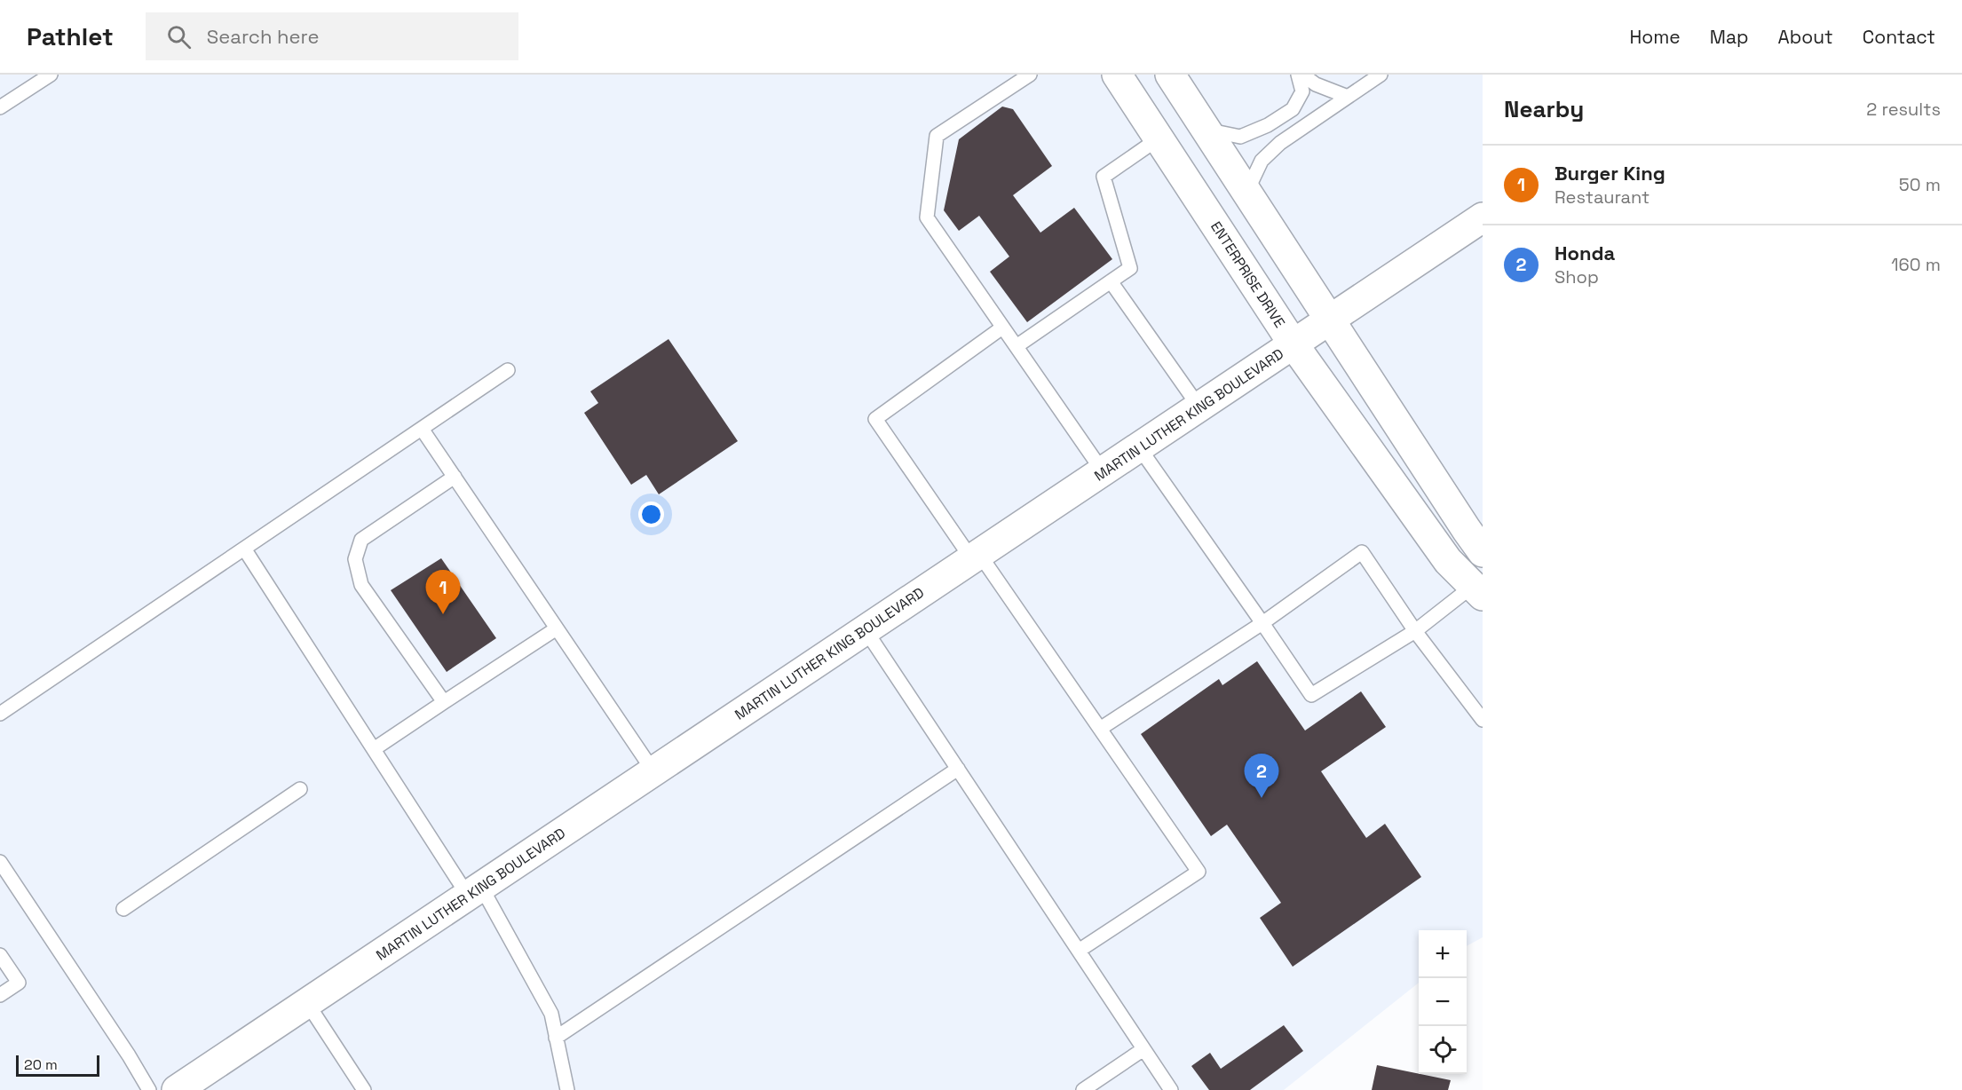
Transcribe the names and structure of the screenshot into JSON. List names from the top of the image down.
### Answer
{
  "streets": {
    "main road": ["ENTERPRISE DRIVE", "MARTIN LUTHER KING BOULEVARD"]
  },
  "crossings": [
    ["ENTERPRISE DRIVE", "MARTIN LUTHER KING BOULEVARD"]
  ],
  "scale_bar": "20 m",
  "page": {
    "header": "Pathlet",
    "search": "Search here",
    "nav": [
      "Home",
      "Map",
      "About",
      "Contact"
    ],
    "heading": ["Nearby", "2 results"],
    "list": [
      {
        "mark": "1",
        "name": "Burger King",
        "note": "Restaurant",
        "value": "50 m"
      },
      {
        "mark": "2",
        "name": "Honda",
        "note": "Shop",
        "value": "160 m"
      }
    ],
    "pins": ["1", "2"],
    "map_buttons": ["+", "−"],
    "scale": "20 m"
  }
}
